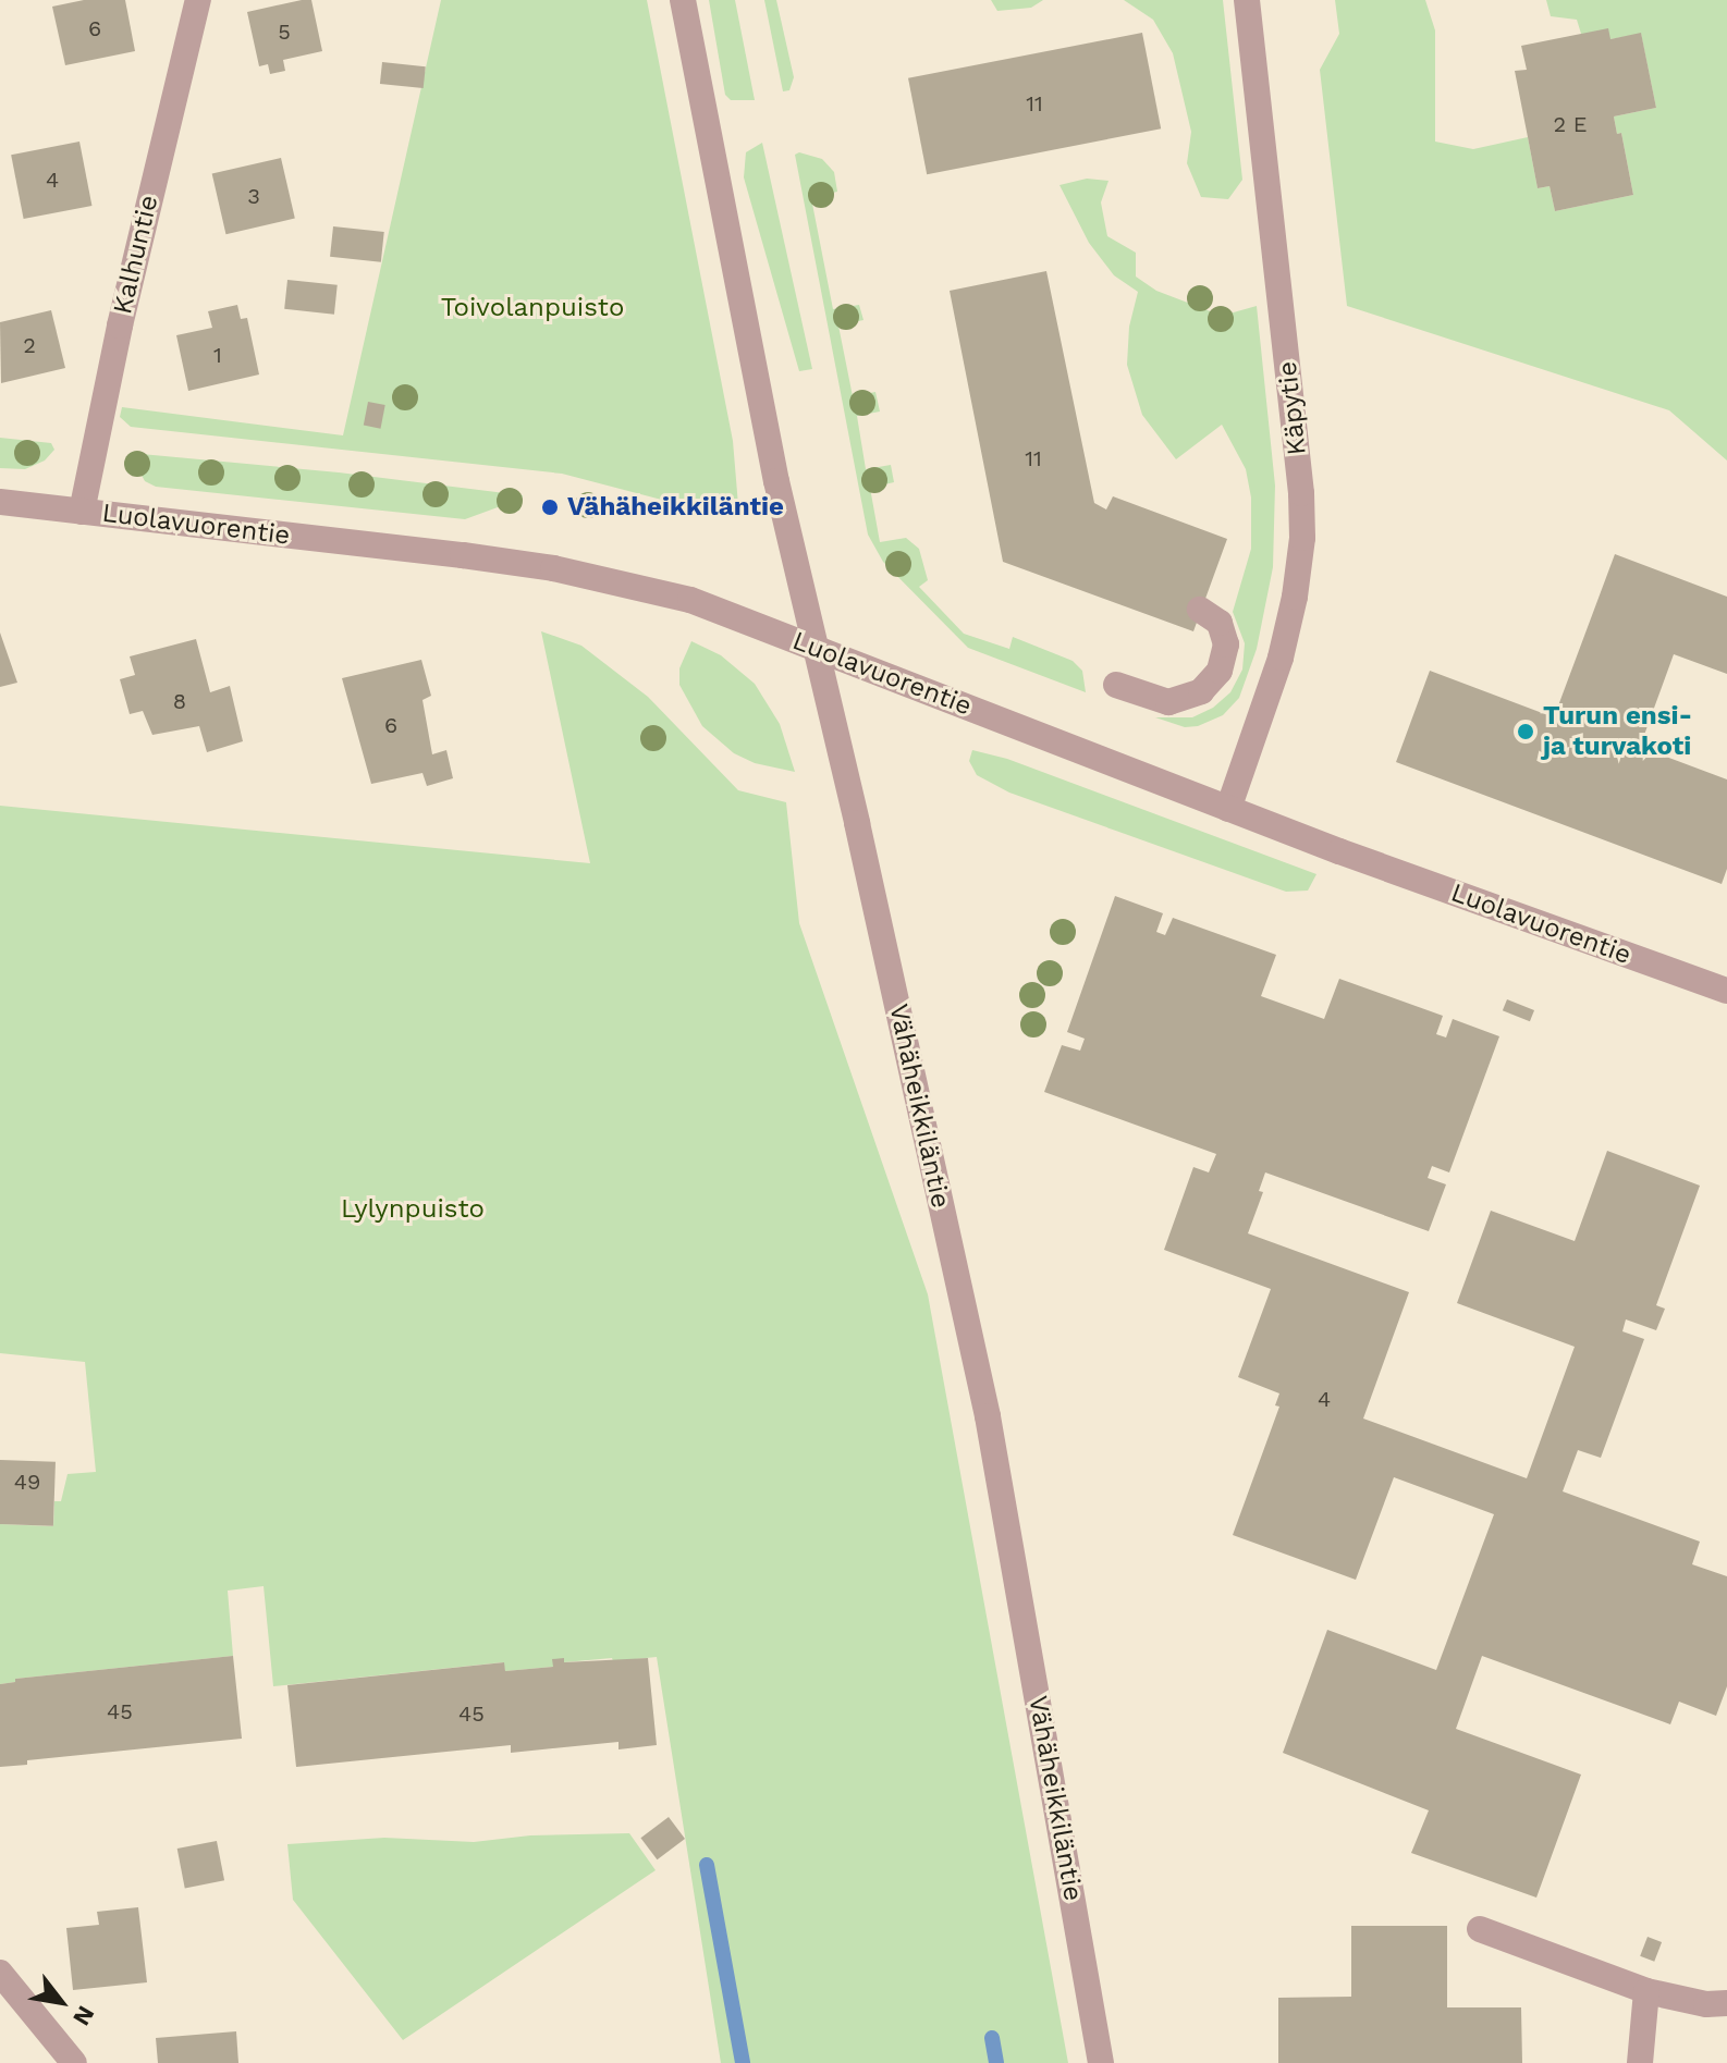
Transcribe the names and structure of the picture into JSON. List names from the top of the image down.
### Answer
{
  "streets": {
    "street": [
      "Kalhuntie",
      "Käpytie",
      "Luolavuorentie",
      "Vähäheikkiläntie"
    ]
  },
  "crossings": [
    ["Kalhuntie", "Luolavuorentie"],
    ["Käpytie", "Luolavuorentie"],
    ["Luolavuorentie", "Vähäheikkiläntie"]
  ],
  "parks": ["Toivolanpuisto", "Lylynpuisto"],
  "places": ["Vähäheikkiläntie", "Turun ensi- ja turvakoti"],
  "house_numbers": [
    "6",
    "5",
    "11",
    "2 E",
    "4",
    "3",
    "2",
    "1",
    "11",
    "8",
    "6",
    "4",
    "49",
    "45",
    "45"
  ],
  "north": "bottom right"
}
